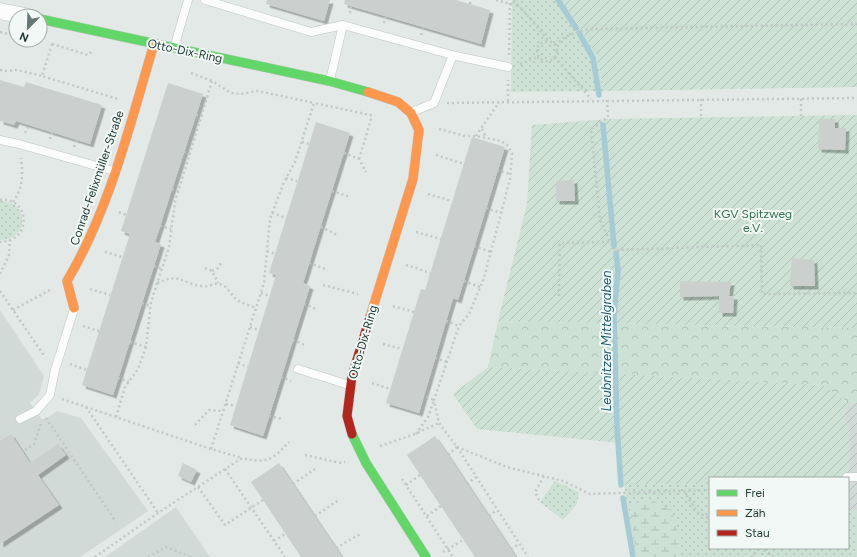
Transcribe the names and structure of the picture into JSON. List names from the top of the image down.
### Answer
{
  "streets": {
    "street": ["Otto-Dix-Ring", "Conrad-Felixmüller-Straße"]
  },
  "crossings": [
    ["Otto-Dix-Ring", "Conrad-Felixmüller-Straße"]
  ],
  "water": ["Leubnitzer Mittelgraben"],
  "parks": ["KGV Spitzweg e.V."],
  "legend": ["Frei", "Zäh", "Stau"],
  "north": "bottom left"
}
